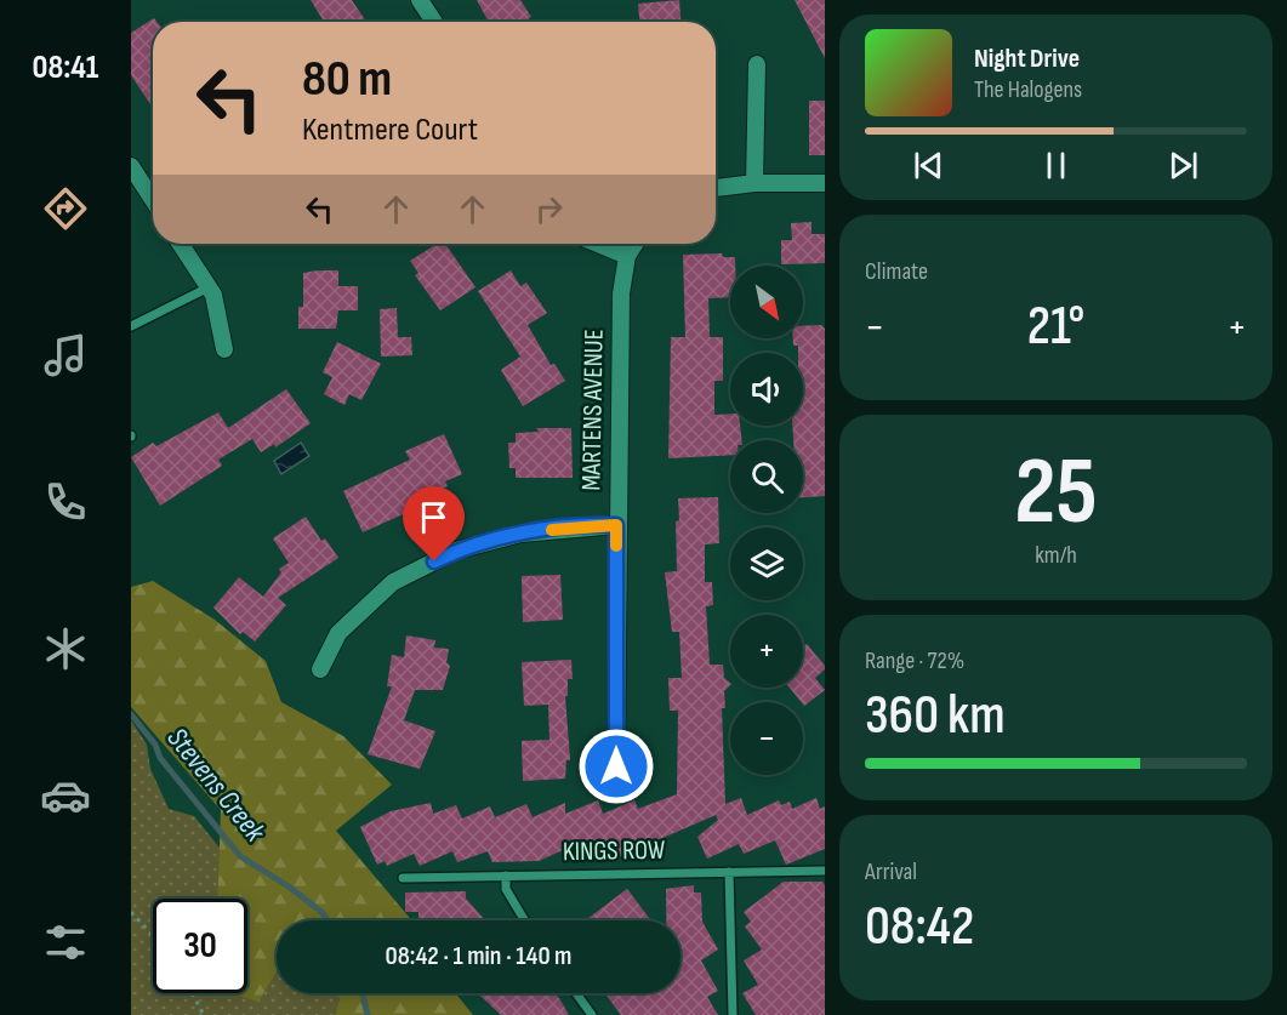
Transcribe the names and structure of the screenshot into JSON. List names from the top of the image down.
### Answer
{
  "streets": {
    "street": ["MARTENS AVENUE"],
    "lane": ["KINGS ROW"]
  },
  "water": ["Stevens Creek"],
  "north": "bottom right",
  "page": {
    "tabs": "08:41",
    "turn": ["80 m", "Kentmere Court"],
    "song": ["Night Drive", "The Halogens"],
    "tile": [
      "Climate",
      ["25", "km/h"],
      ["Range · 72%", "360 km"],
      ["Arrival", "08:42"]
    ],
    "map_buttons": ["+", "−"],
    "heat": ["−", "21°", "+"],
    "limit": "30",
    "trip": "08:42 · 1 min · 140 m"
  }
}
